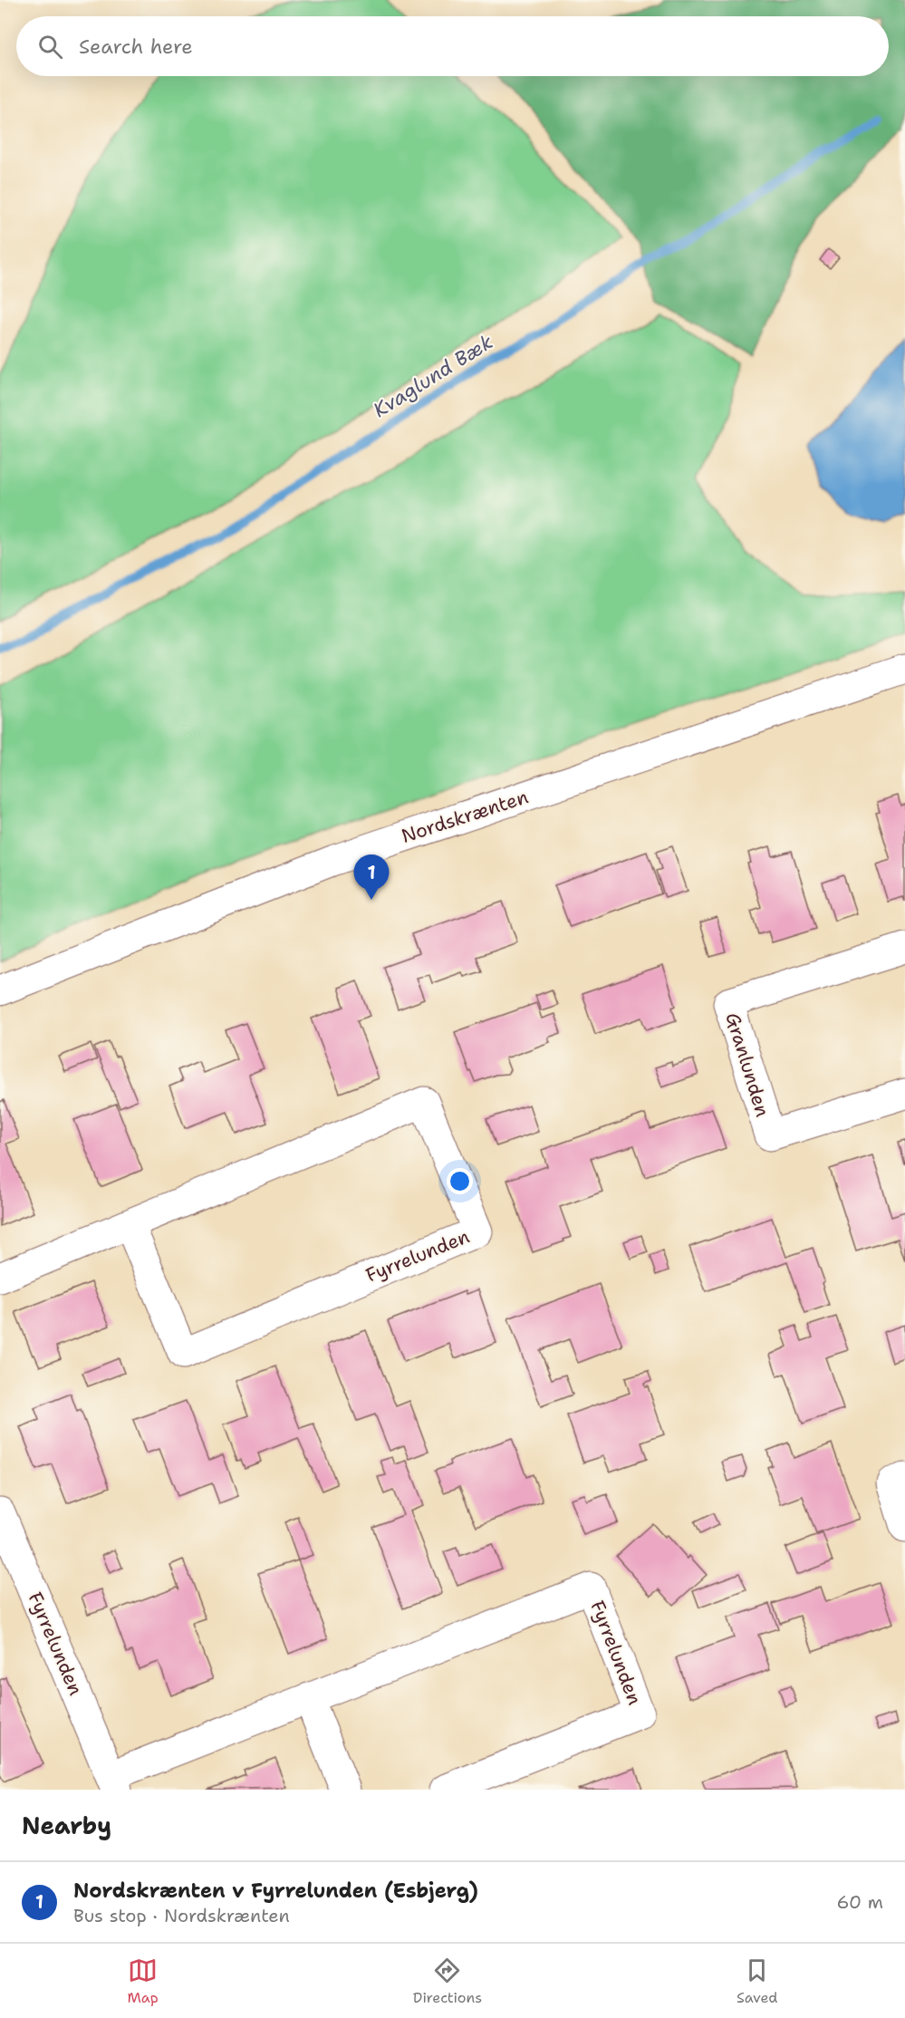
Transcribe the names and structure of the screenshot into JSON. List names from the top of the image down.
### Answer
{
  "streets": {
    "street": ["Nordskrænten", "Granlunden", "Fyrrelunden"]
  },
  "water": ["Kvaglund Bæk"],
  "page": {
    "search": "Search here",
    "pins": "1",
    "heading": "Nearby",
    "list": [
      {
        "mark": "1",
        "name": "Nordskrænten v Fyrrelunden (Esbjerg)",
        "note": "Bus stop · Nordskrænten",
        "value": "60 m"
      }
    ],
    "nav": ["Map", "Directions", "Saved"]
  }
}
